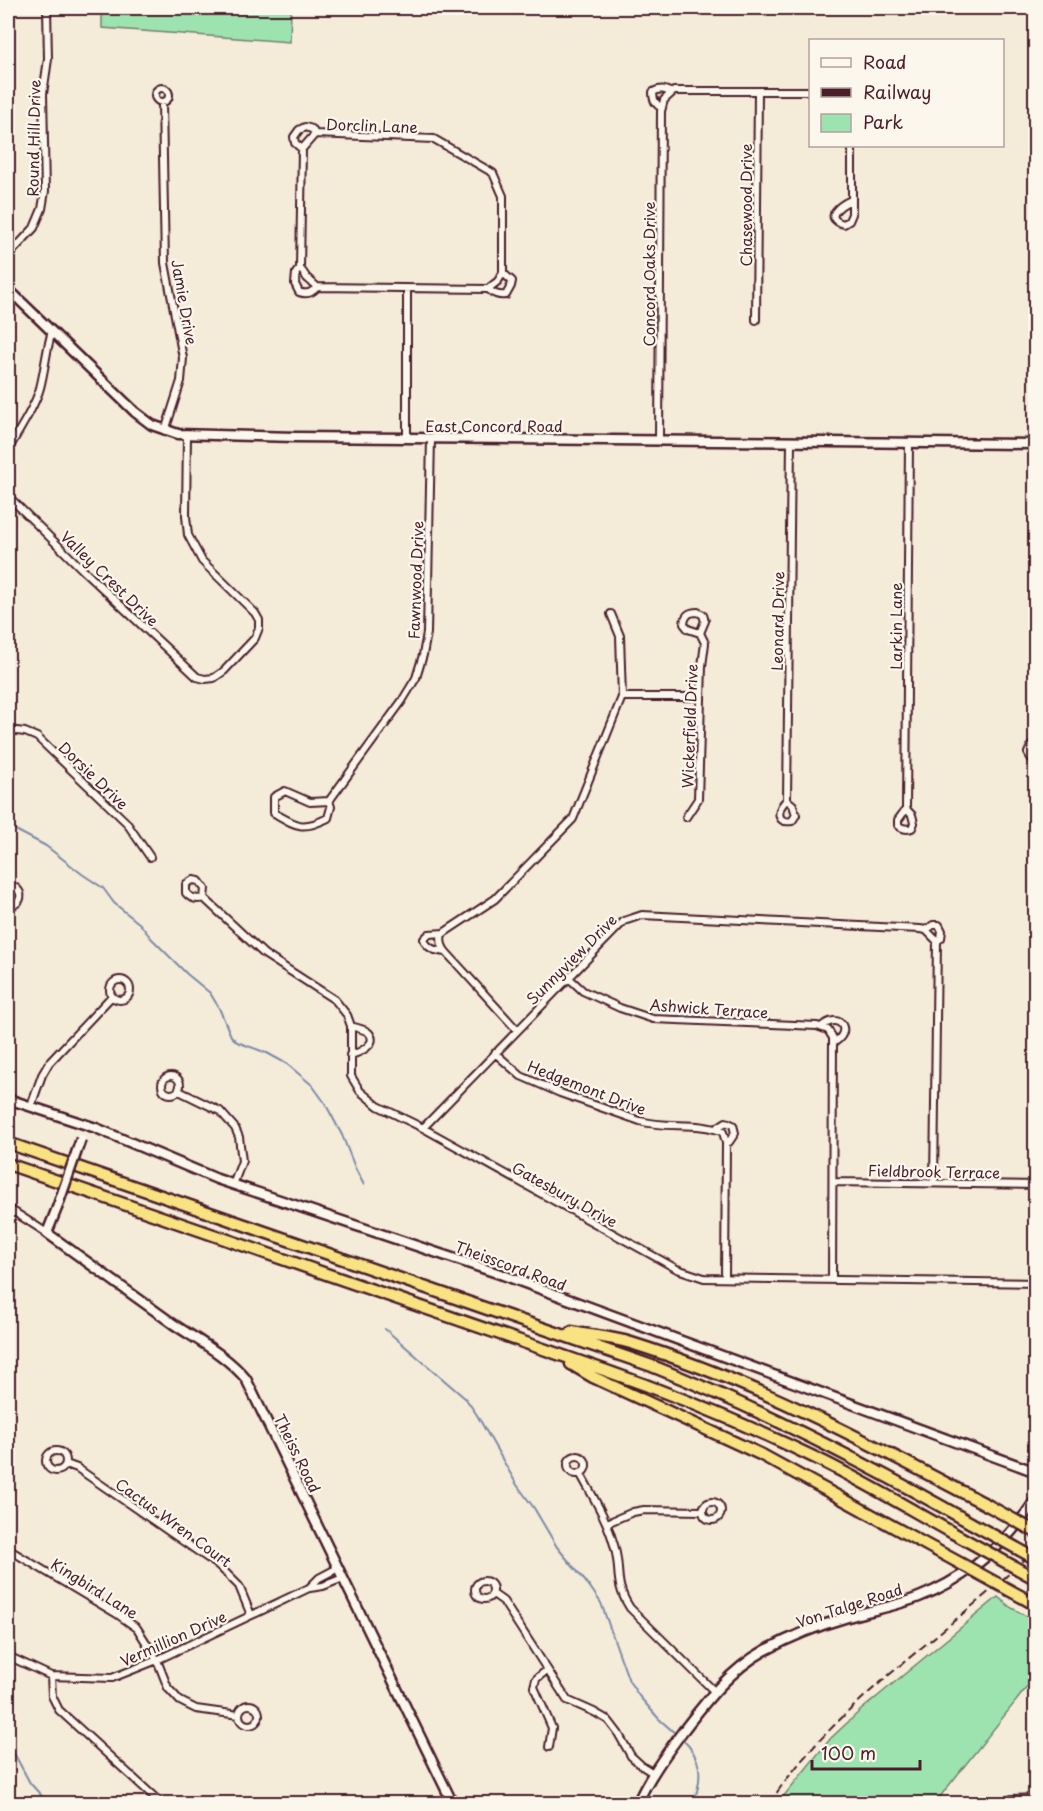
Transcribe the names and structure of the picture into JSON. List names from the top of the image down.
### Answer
{
  "streets": {
    "street": [
      "Dorclin Lane",
      "Round Hill Drive",
      "Chasewood Drive",
      "Concord Oaks Drive",
      "Jamie Drive",
      "East Concord Road",
      "Valley Crest Drive",
      "Fawnwood Drive",
      "Leonard Drive",
      "Larkin Lane",
      "Wickerfield Drive",
      "Dorsie Drive",
      "Sunnyview Drive",
      "Ashwick Terrace",
      "Hedgemont Drive",
      "Fieldbrook Terrace",
      "Gatesbury Drive",
      "Theisscord Road",
      "Theiss Road",
      "Cactus Wren Court",
      "Kingbird Lane",
      "Von Talge Road",
      "Vermillion Drive"
    ]
  },
  "crossings": [
    ["Chasewood Drive", "Concord Oaks Drive"],
    ["Concord Oaks Drive", "East Concord Road"],
    ["Jamie Drive", "East Concord Road"],
    ["East Concord Road", "Valley Crest Drive"],
    ["East Concord Road", "Fawnwood Drive"],
    ["East Concord Road", "Leonard Drive"],
    ["East Concord Road", "Larkin Lane"],
    ["Sunnyview Drive", "Ashwick Terrace"],
    ["Sunnyview Drive", "Hedgemont Drive"],
    ["Sunnyview Drive", "Gatesbury Drive"],
    ["Ashwick Terrace", "Fieldbrook Terrace"],
    ["Ashwick Terrace", "Gatesbury Drive"],
    ["Hedgemont Drive", "Gatesbury Drive"],
    ["Theiss Road", "Vermillion Drive"],
    ["Cactus Wren Court", "Vermillion Drive"],
    ["Kingbird Lane", "Vermillion Drive"]
  ],
  "legend": ["Road", "Railway", "Park"],
  "scale_bar": "100 m"
}
